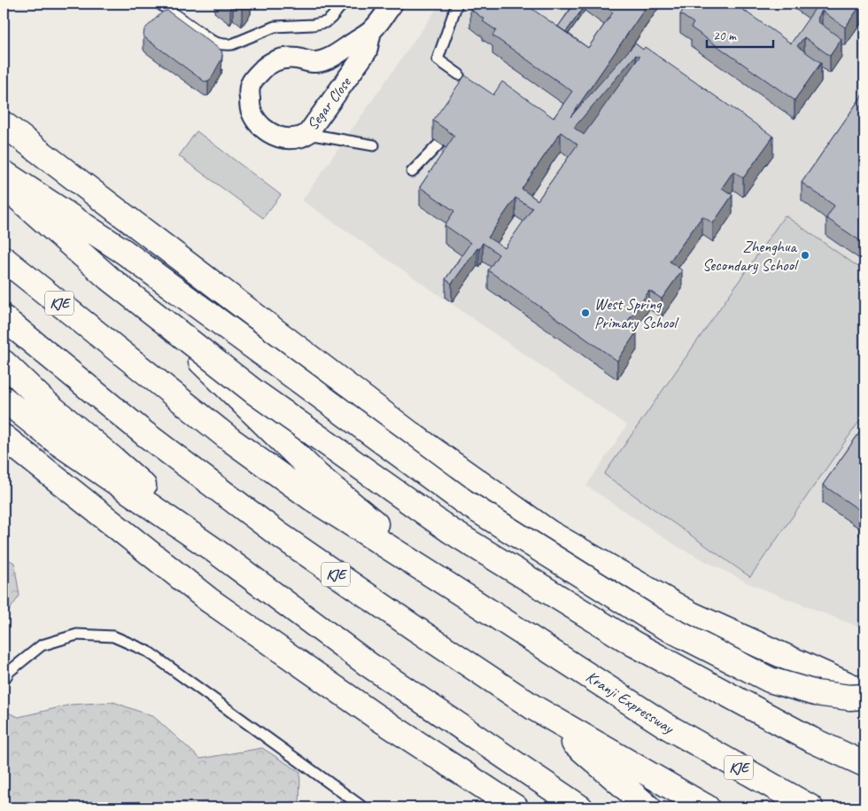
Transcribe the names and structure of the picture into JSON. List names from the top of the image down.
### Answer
{
  "streets": {
    "highway": ["KJE", "Kranji Expressway"],
    "street": ["Segar Close"]
  },
  "crossings": [
    ["KJE", "Kranji Expressway"]
  ],
  "places": ["Zhenghua Secondary School", "West Spring Primary School"],
  "scale_bar": "20 m"
}
